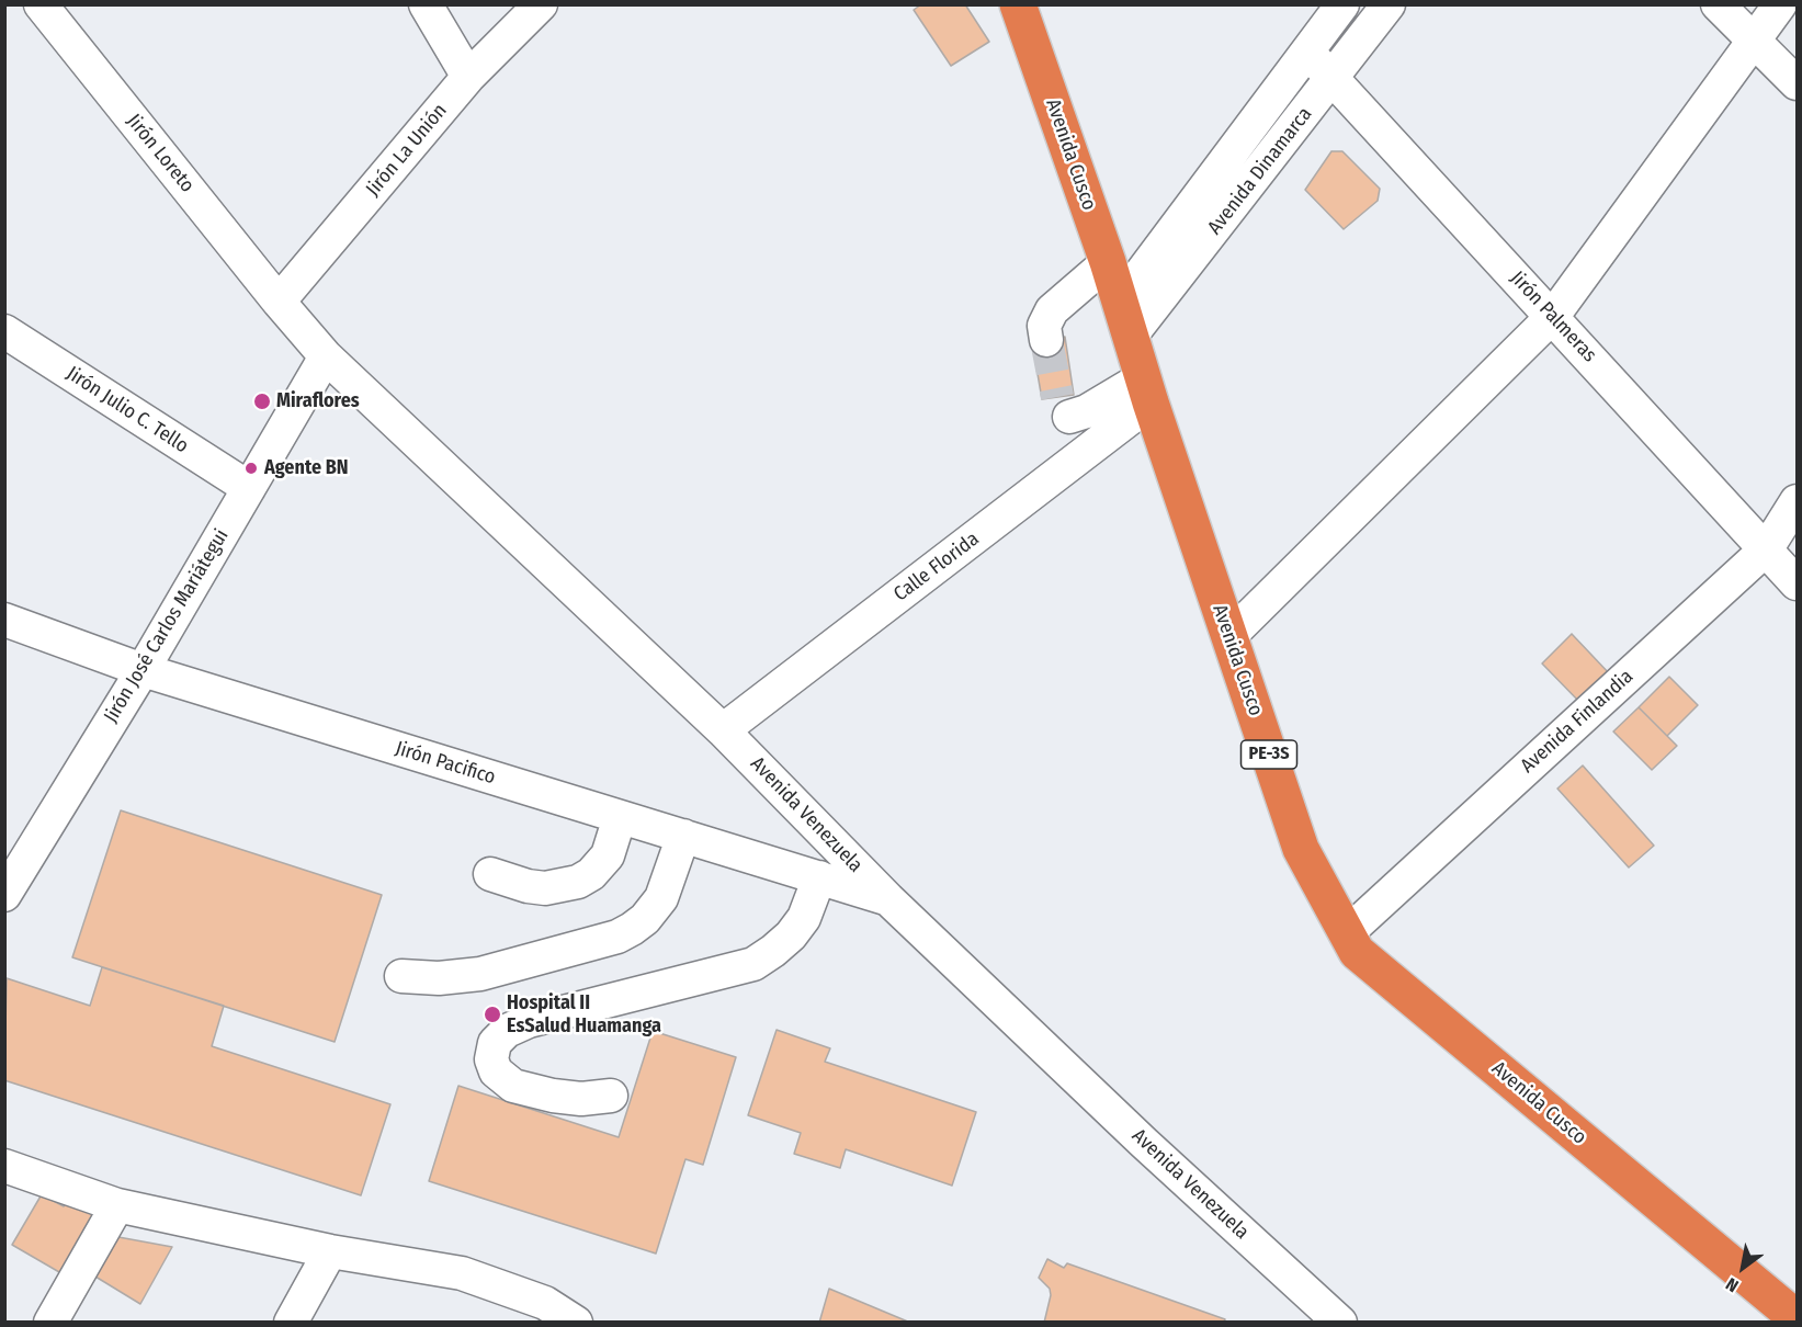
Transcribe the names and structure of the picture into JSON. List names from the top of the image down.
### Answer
{
  "streets": {
    "highway": ["Avenida Cusco", "PE-3S"],
    "street": [
      "Jirón La Unión",
      "Jirón Loreto",
      "Avenida Dinamarca",
      "Jirón Palmeras",
      "Jirón Julio C. Tello",
      "Calle Florida",
      "Jirón José Carlos Mariátegui",
      "Avenida Finlandia",
      "Jirón Pacifico",
      "Avenida Venezuela"
    ]
  },
  "crossings": [
    ["Jirón La Unión", "Jirón Loreto"],
    ["Jirón La Unión", "Avenida Venezuela"],
    ["Jirón Loreto", "Avenida Venezuela"],
    ["Avenida Cusco", "Avenida Dinamarca"],
    ["Avenida Cusco", "Calle Florida"],
    ["Avenida Cusco", "Avenida Finlandia"],
    ["Avenida Dinamarca", "Jirón Palmeras"],
    ["Jirón Palmeras", "Avenida Finlandia"],
    ["Jirón Julio C. Tello", "Jirón José Carlos Mariátegui"],
    ["Calle Florida", "Avenida Venezuela"],
    ["Jirón José Carlos Mariátegui", "Jirón Pacifico"],
    ["Jirón José Carlos Mariátegui", "Avenida Venezuela"],
    ["Jirón Pacifico", "Avenida Venezuela"]
  ],
  "places": ["Miraflores", "Agente BN", "Hospital II EsSalud Huamanga"],
  "north": "bottom left"
}
